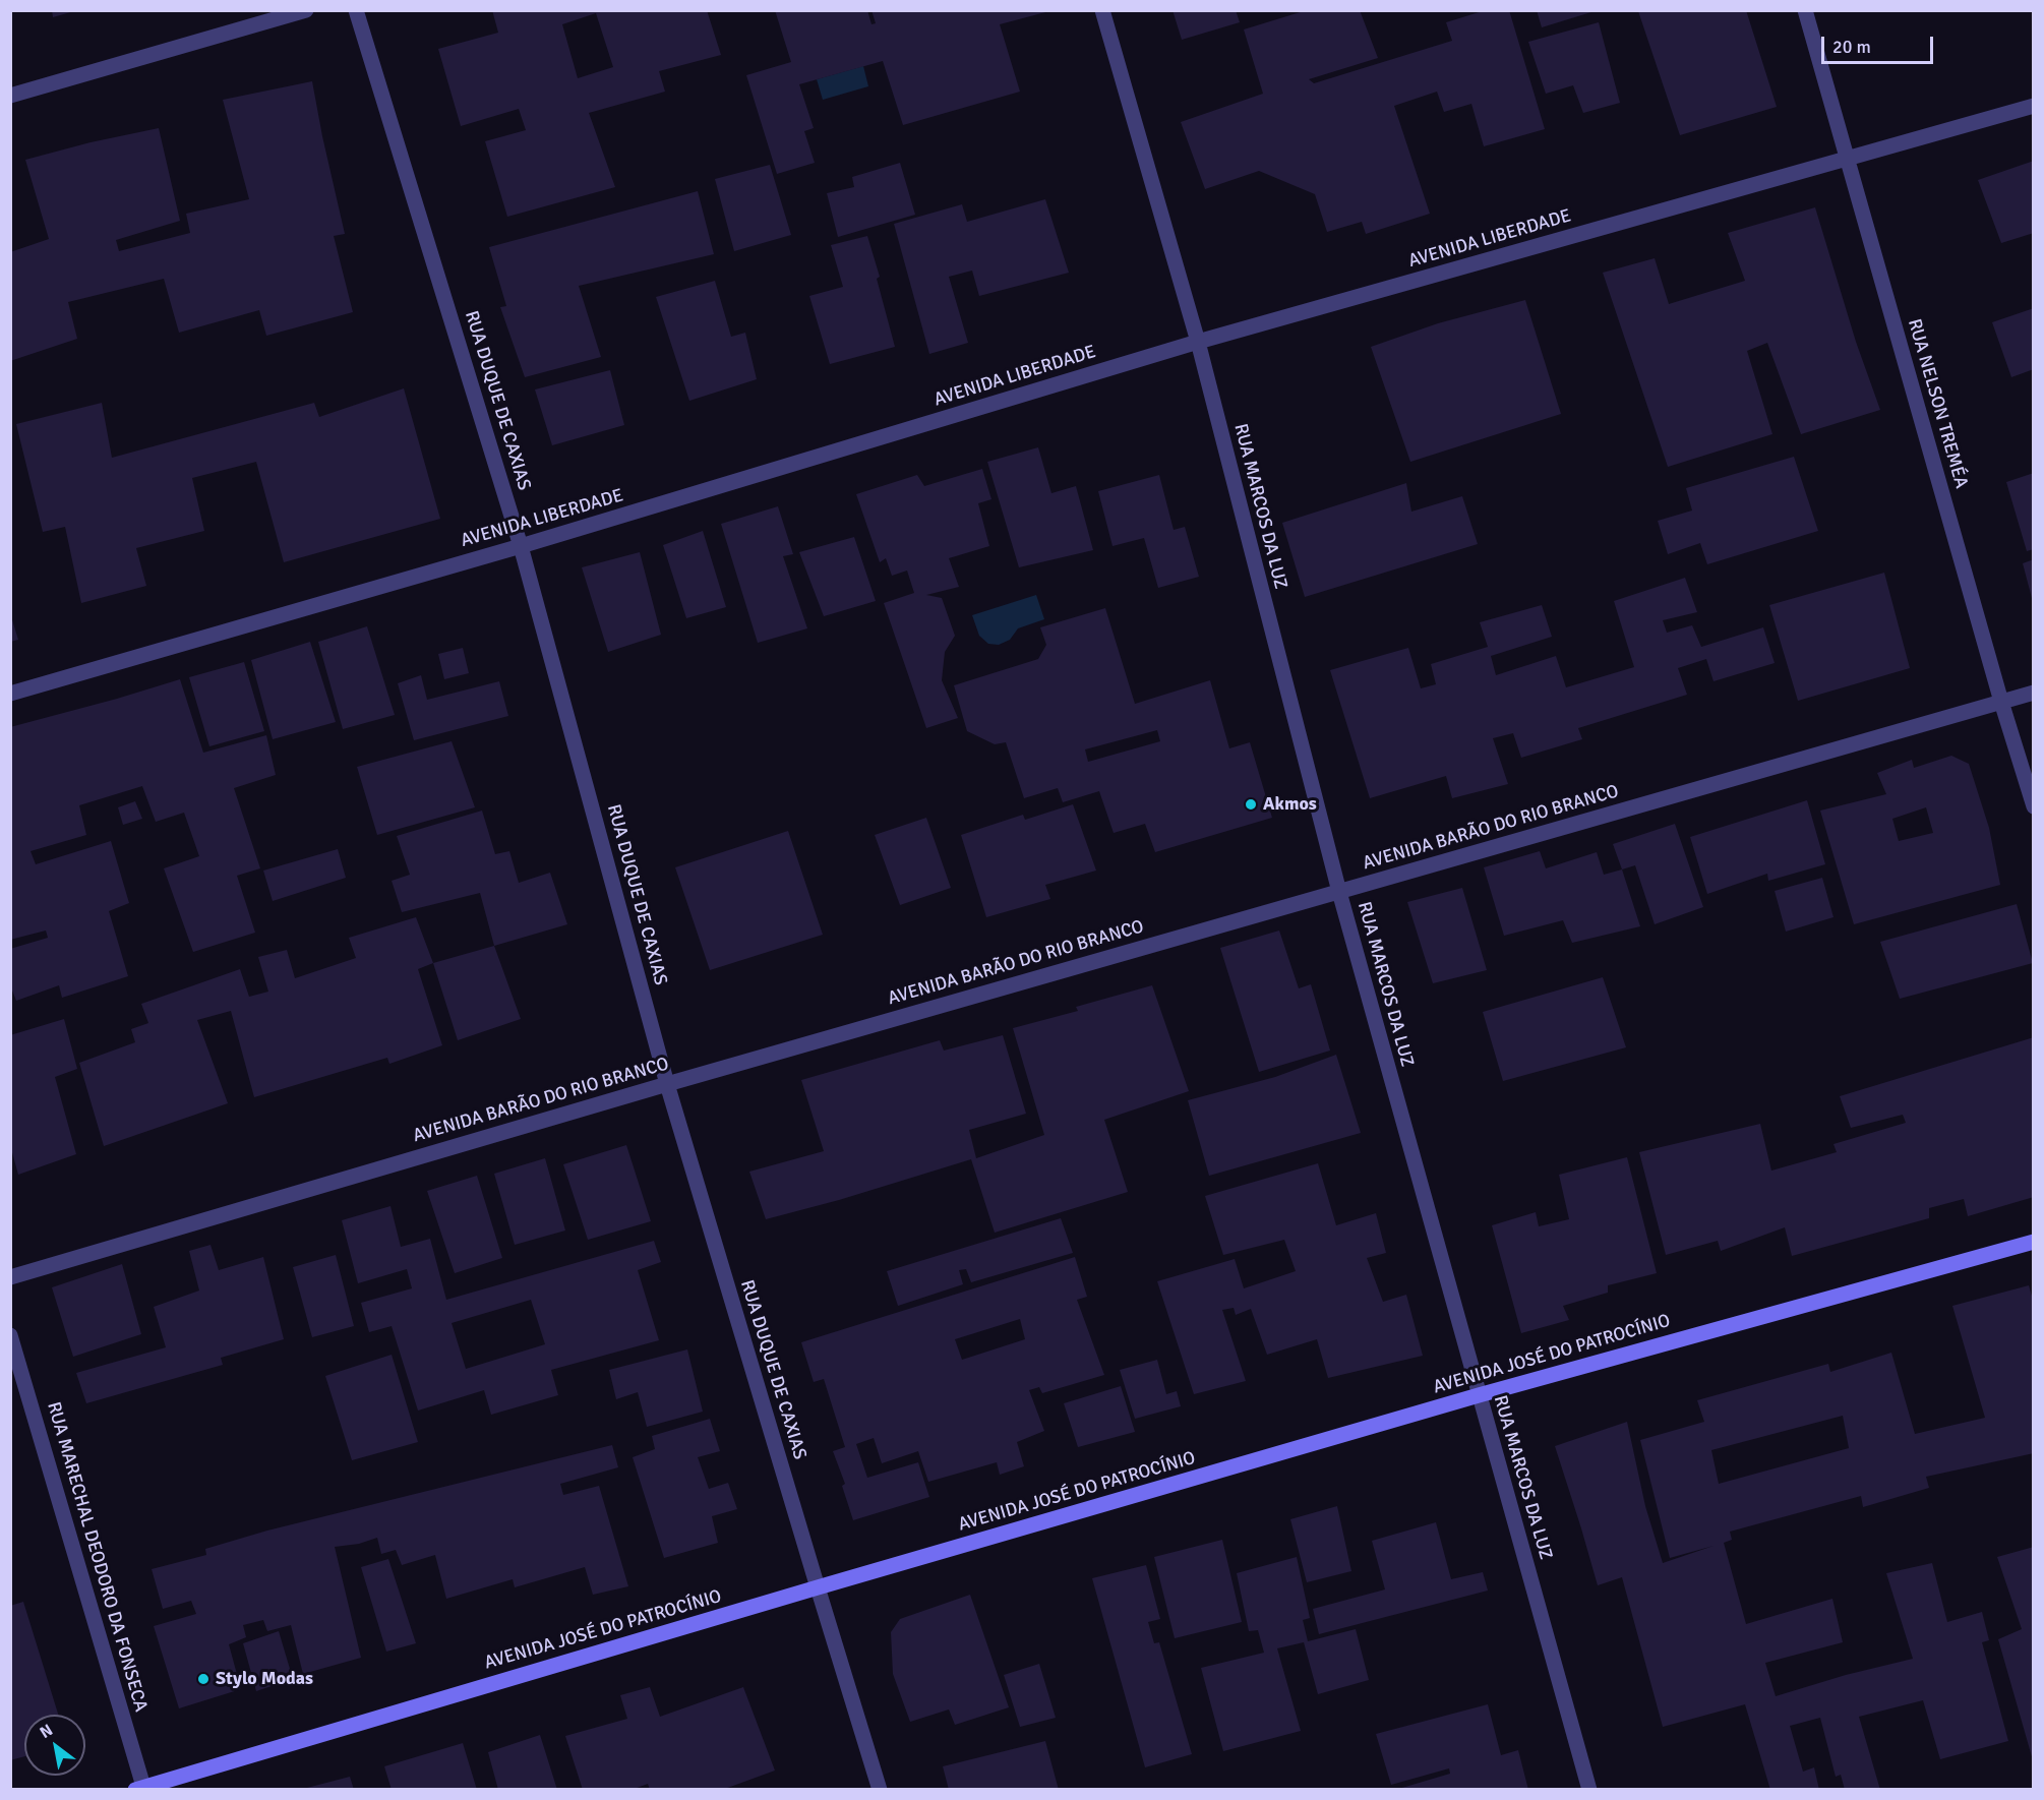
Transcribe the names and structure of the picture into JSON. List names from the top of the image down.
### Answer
{
  "streets": {
    "street": [
      "AVENIDA LIBERDADE",
      "RUA DUQUE DE CAXIAS",
      "RUA NELSON TREMÉA",
      "RUA MARCOS DA LUZ",
      "AVENIDA BARÃO DO RIO BRANCO",
      "AVENIDA JOSÉ DO PATROCÍNIO",
      "RUA MARECHAL DEODORO DA FONSECA"
    ]
  },
  "crossings": [
    ["AVENIDA LIBERDADE", "RUA DUQUE DE CAXIAS"],
    ["AVENIDA LIBERDADE", "RUA NELSON TREMÉA"],
    ["AVENIDA LIBERDADE", "RUA MARCOS DA LUZ"],
    ["RUA DUQUE DE CAXIAS", "AVENIDA BARÃO DO RIO BRANCO"],
    ["RUA DUQUE DE CAXIAS", "AVENIDA JOSÉ DO PATROCÍNIO"],
    ["RUA NELSON TREMÉA", "AVENIDA BARÃO DO RIO BRANCO"],
    ["RUA MARCOS DA LUZ", "AVENIDA BARÃO DO RIO BRANCO"],
    ["RUA MARCOS DA LUZ", "AVENIDA JOSÉ DO PATROCÍNIO"],
    ["AVENIDA JOSÉ DO PATROCÍNIO", "RUA MARECHAL DEODORO DA FONSECA"]
  ],
  "places": ["Akmos", "Stylo Modas"],
  "scale_bar": "20 m",
  "north": "top left"
}
